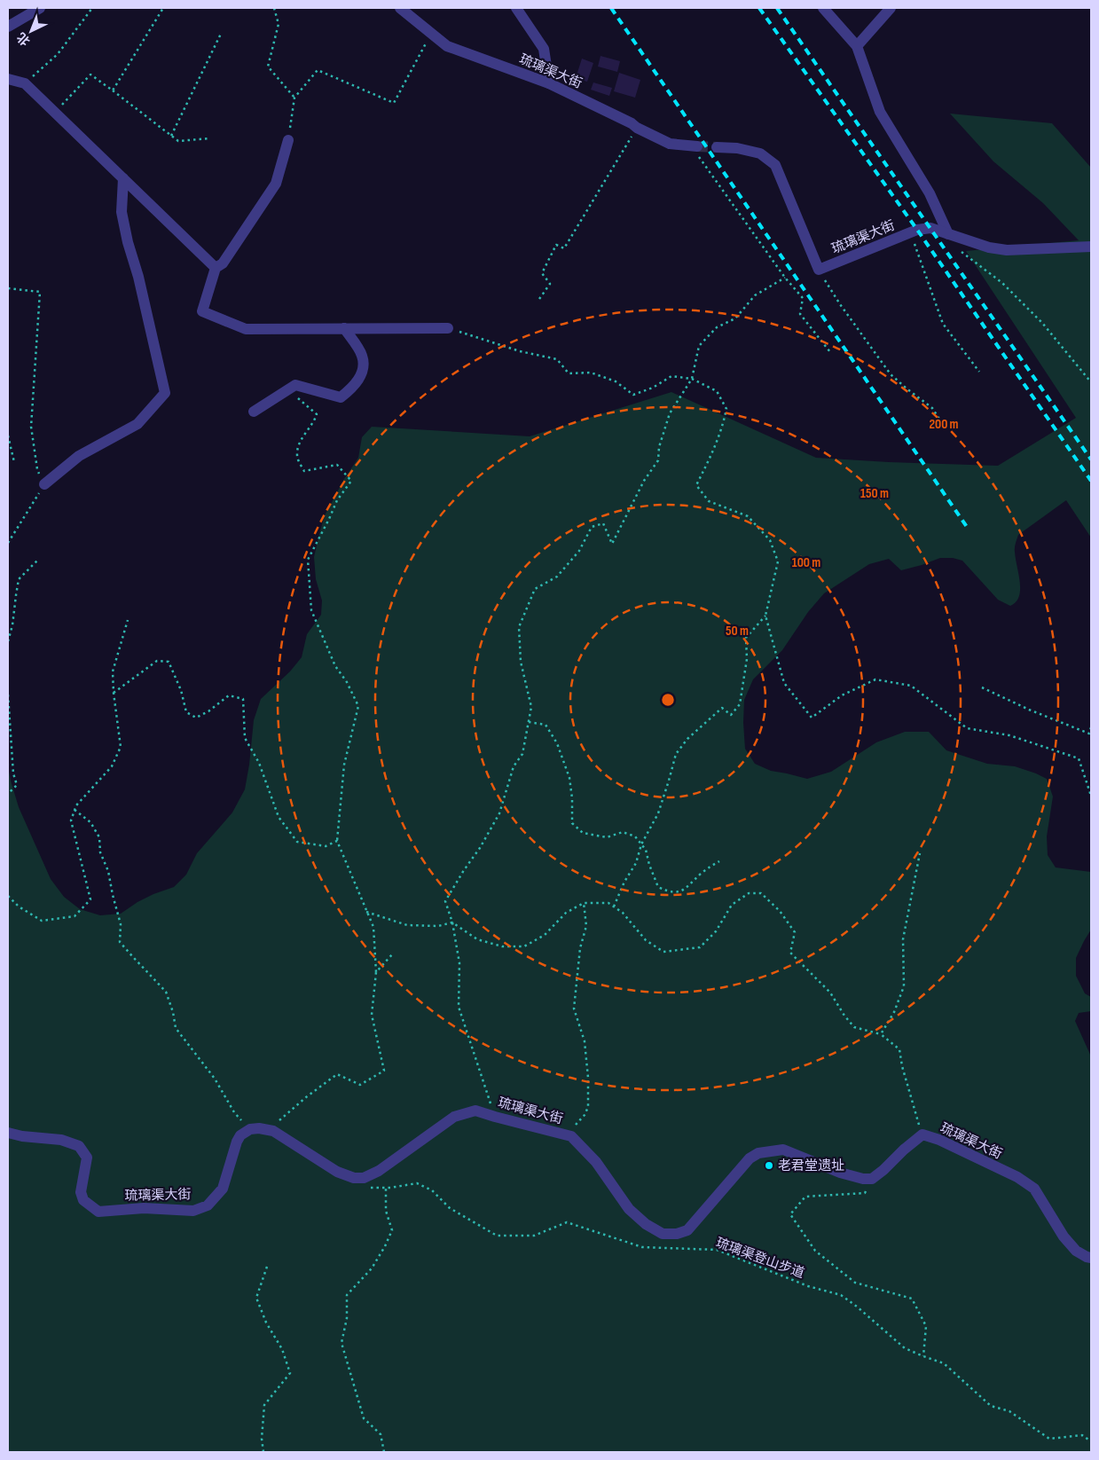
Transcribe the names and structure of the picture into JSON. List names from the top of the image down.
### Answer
{
  "streets": {
    "street": ["琉璃渠大街"],
    "path": ["琉璃渠登山步道"]
  },
  "crossings": [
    ["琉璃渠大街", "琉璃渠登山步道"]
  ],
  "places": ["老君堂遗址"],
  "north": "bottom left",
  "rings": [
    "200 m",
    "150 m",
    "100 m",
    "50 m"
  ]
}
